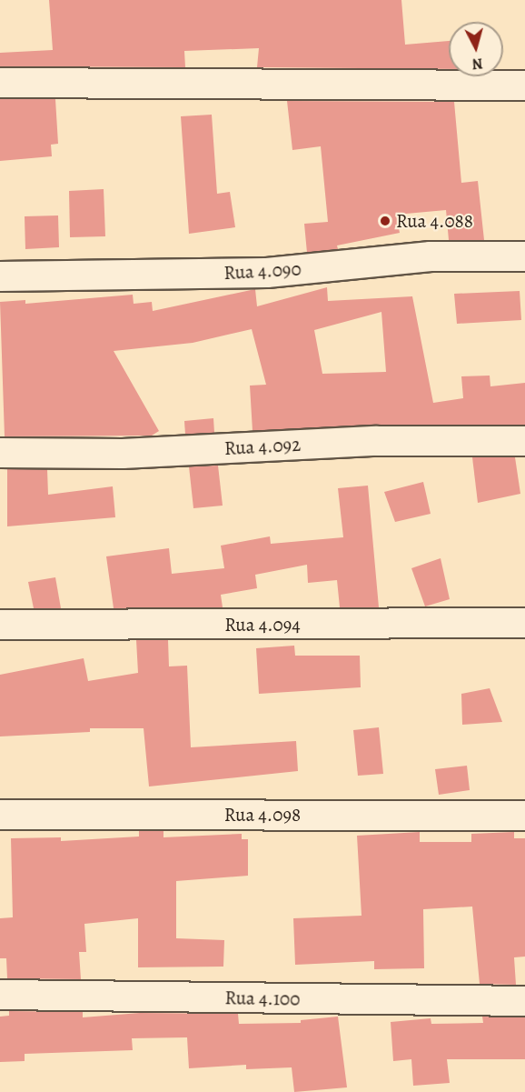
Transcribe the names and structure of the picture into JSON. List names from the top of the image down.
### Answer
{
  "streets": {
    "street": [
      "Rua 4.090",
      "Rua 4.092",
      "Rua 4.094",
      "Rua 4.098",
      "Rua 4.100"
    ]
  },
  "places": ["Rua 4.088"],
  "north": "bottom"
}
